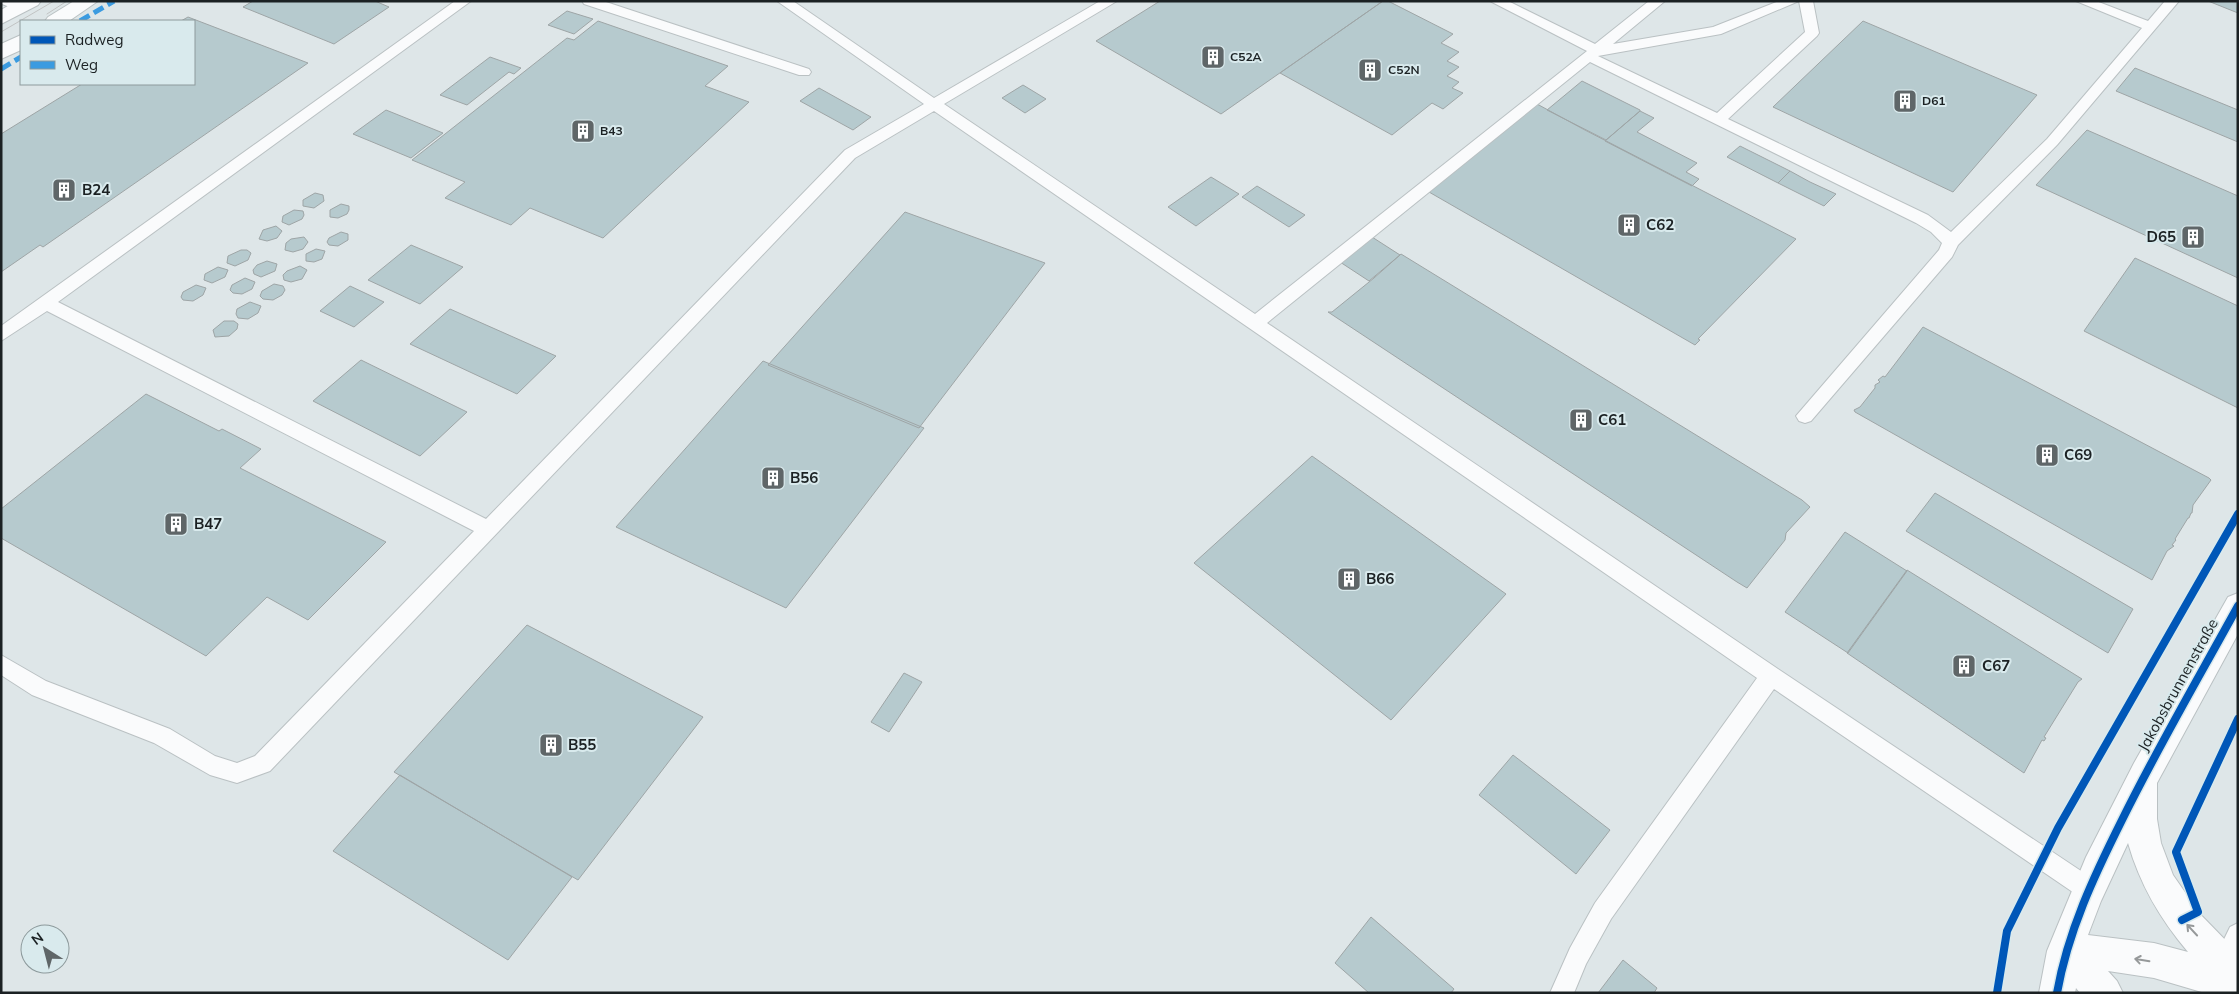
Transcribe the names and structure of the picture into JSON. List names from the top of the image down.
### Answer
{
  "streets": {
    "street": ["Jakobsbrunnenstraße"]
  },
  "places": {
    "building": [
      "C52A",
      "C52N",
      "D61",
      "B43",
      "B24",
      "C62",
      "D65",
      "C61",
      "C69",
      "B56",
      "B47",
      "B66",
      "C67",
      "B55"
    ]
  },
  "legend": ["Radweg", "Weg"],
  "north": "top left"
}
